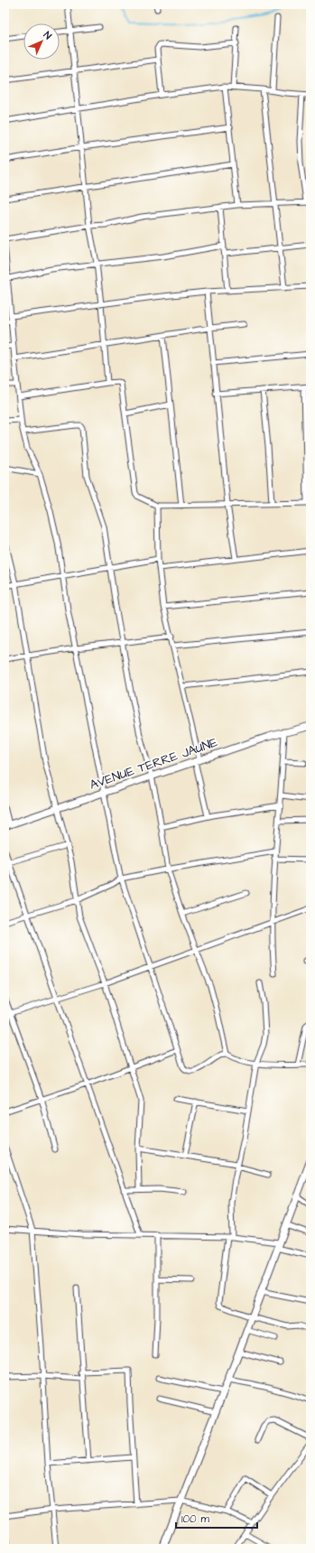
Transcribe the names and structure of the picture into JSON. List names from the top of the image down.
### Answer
{
  "streets": {
    "street": ["AVENUE TERRE JAUNE"]
  },
  "scale_bar": "100 m",
  "north": "top right"
}
